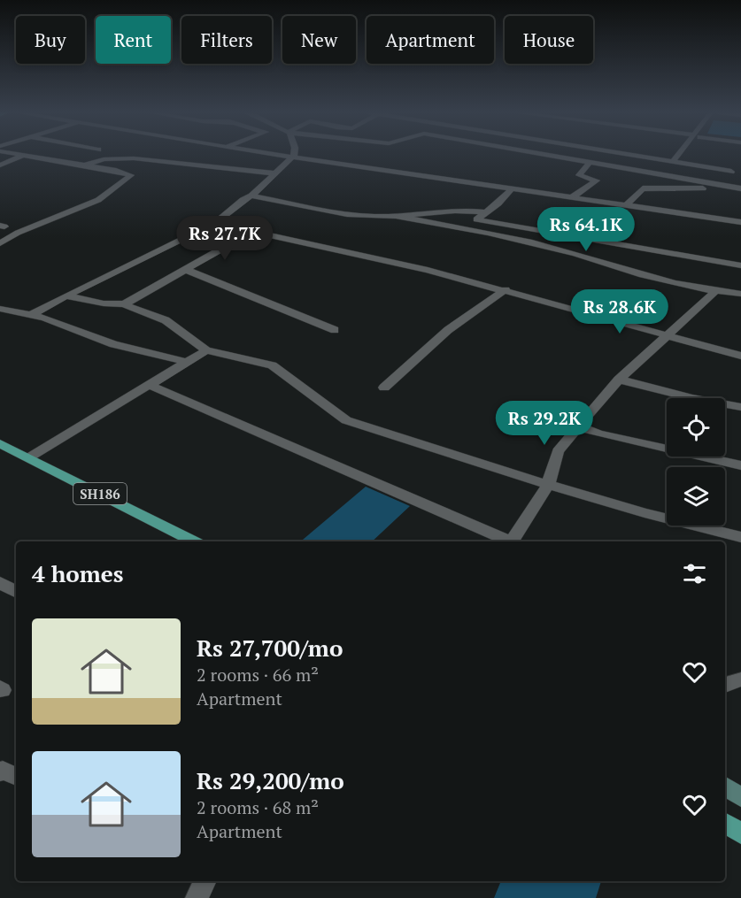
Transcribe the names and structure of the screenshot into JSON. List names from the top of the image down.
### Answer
{
  "streets": {
    "main road": ["SH186"]
  },
  "page": {
    "chip": [
      "Buy",
      "Rent",
      "Filters",
      "New",
      "Apartment",
      "House"
    ],
    "price": [
      "Rs 64.1K",
      "Rs 27.7K",
      "Rs 28.6K",
      "Rs 29.2K"
    ],
    "heading": "4 homes",
    "list": [
      {
        "name": "Rs 27,700/mo",
        "note": "2 rooms · 66 m² · Apartment"
      },
      {
        "name": "Rs 29,200/mo",
        "note": "2 rooms · 68 m² · Apartment"
      }
    ]
  }
}
